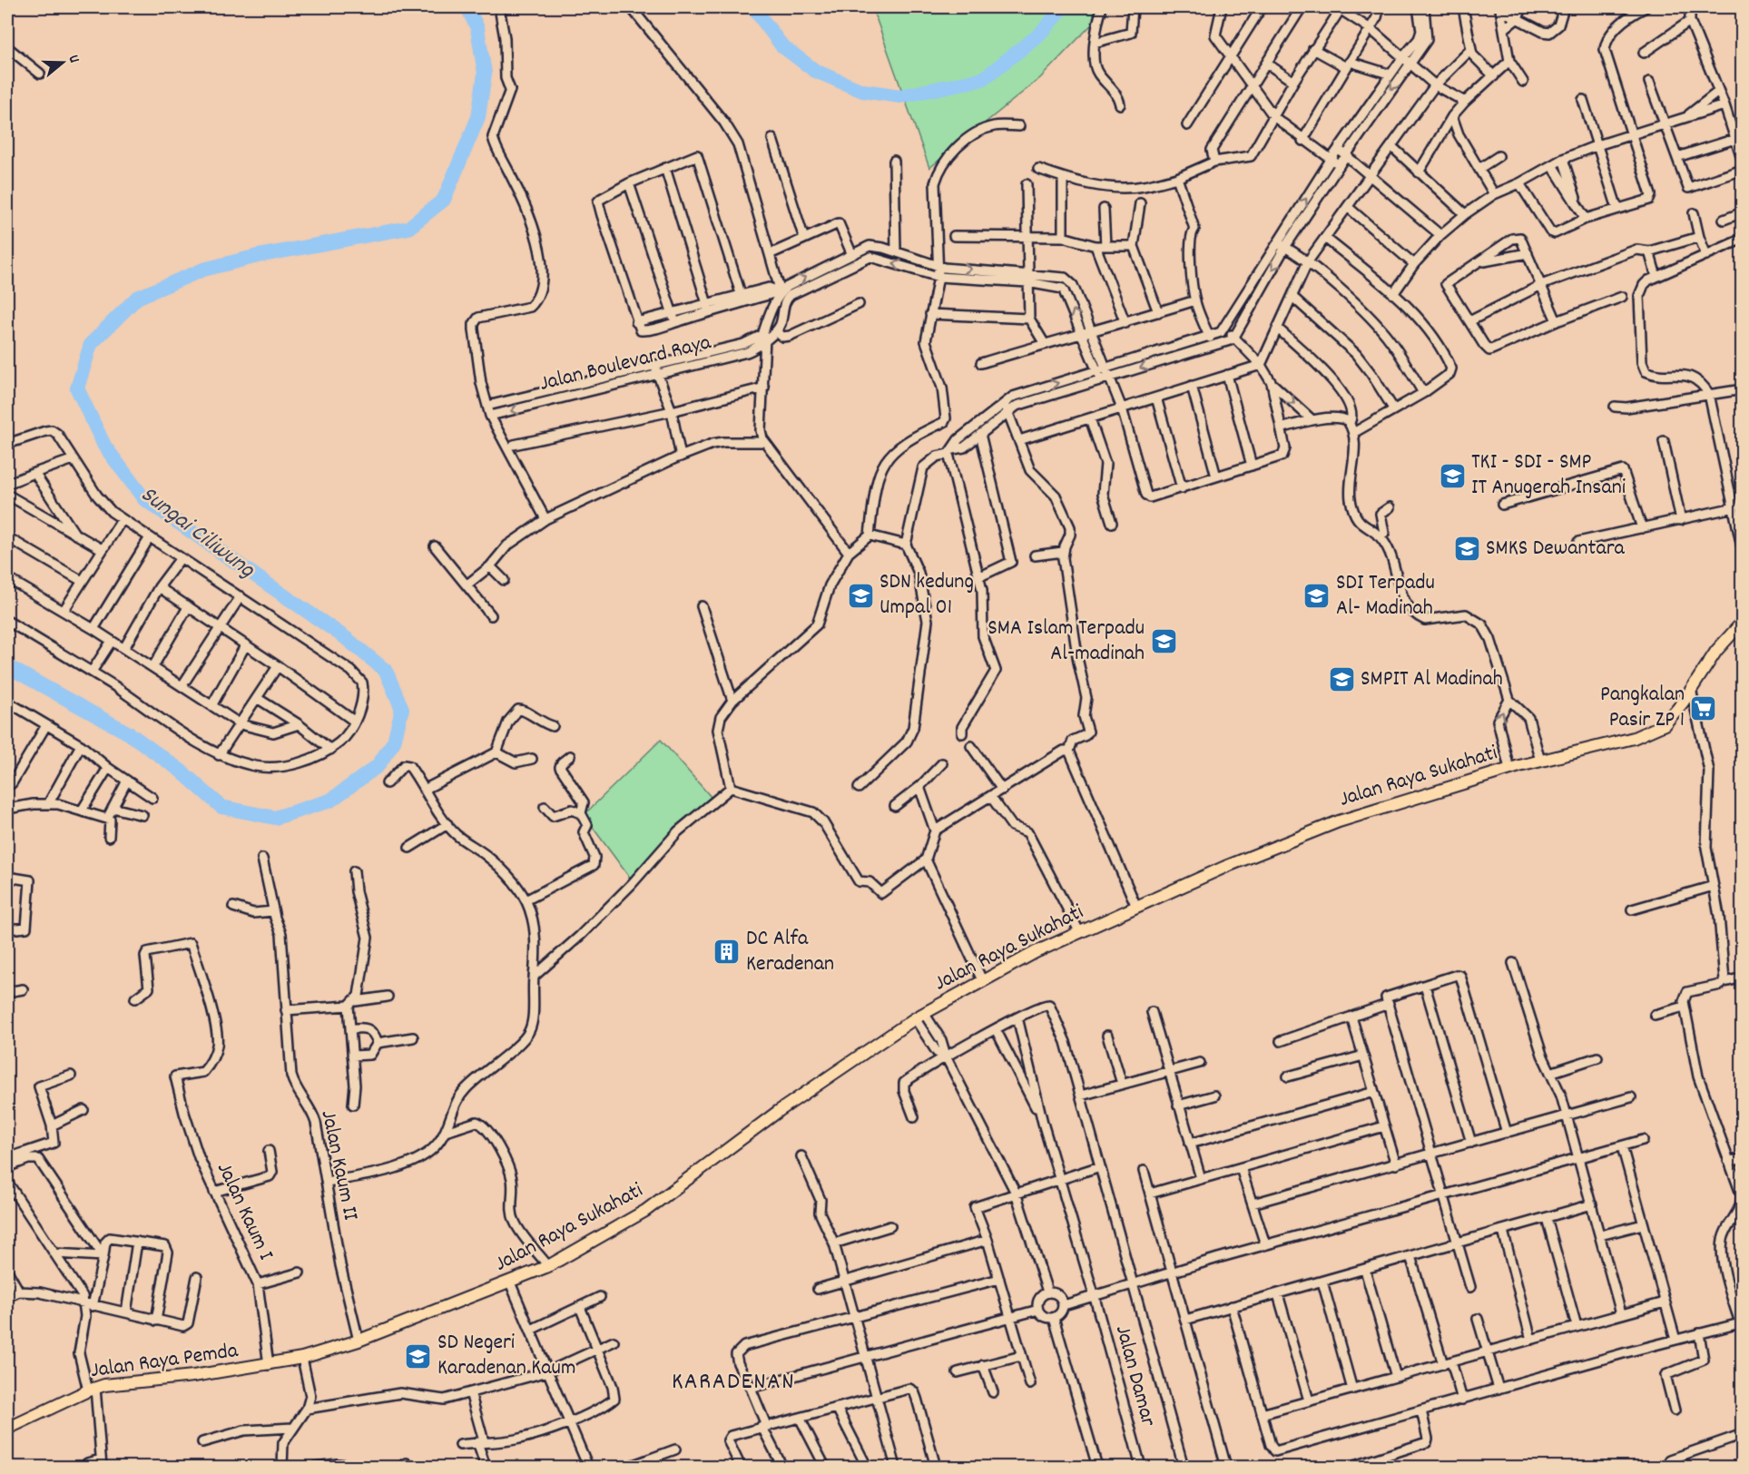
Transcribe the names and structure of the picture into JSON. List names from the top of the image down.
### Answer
{
  "streets": {
    "main road": ["Jalan Raya Sukahati", "Jalan Raya Pemda"],
    "street": [
      "Jalan Boulevard Raya",
      "Jalan Kaum II",
      "Jalan Kaum I",
      "Jalan Damar"
    ]
  },
  "crossings": [
    ["Jalan Raya Sukahati", "Jalan Kaum II"],
    ["Jalan Raya Sukahati", "Jalan Raya Pemda"],
    ["Jalan Kaum I", "Jalan Raya Pemda"]
  ],
  "districts": ["KARADENAN"],
  "water": ["Sungai Ciliwung"],
  "places": {
    "school or university": [
      "TKI - SDI - SMP IT Anugerah Insani",
      "SMKS Dewantara",
      "SDN kedung Umpal 01",
      "SDI Terpadu Al- Madinah",
      "SMA Islam Terpadu Al-madinah",
      "SMPIT Al Madinah",
      "SD Negeri Karadenan Kaum"
    ],
    "supermarket": ["Pangkalan Pasir ZP 1"],
    "building": ["DC Alfa Keradenan"]
  },
  "north": "right"
}
